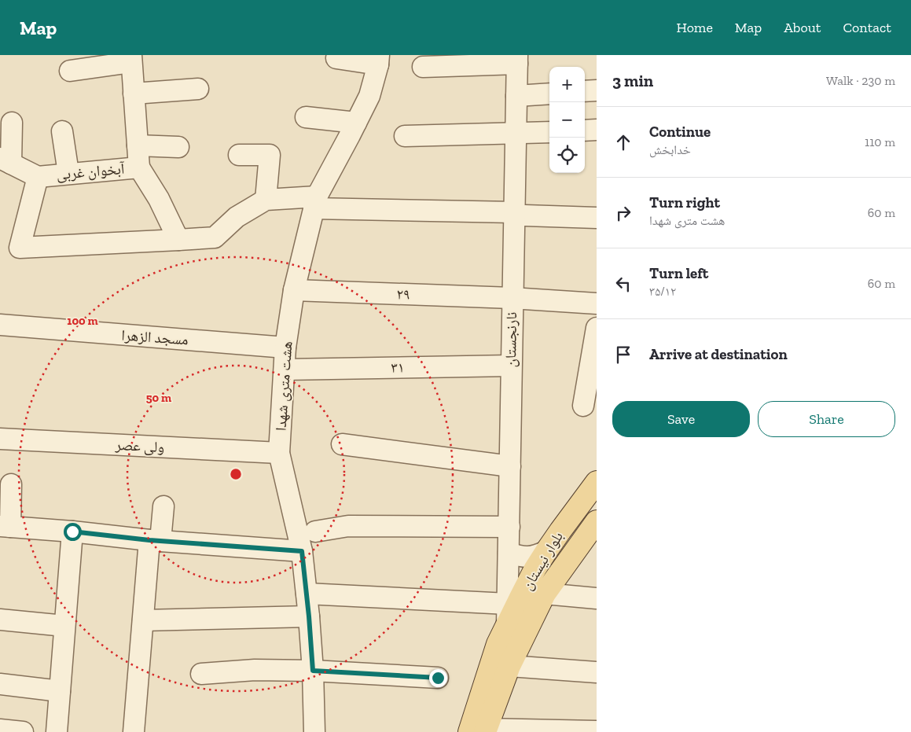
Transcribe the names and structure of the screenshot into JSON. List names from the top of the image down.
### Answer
{
  "streets": {
    "main road": ["بلوار نیستان"],
    "street": [
      "آبخوان غربی",
      "۲۹",
      "مسجد الزهرا",
      "نارنجستان",
      "۳۱",
      "هشت متری شهدا",
      "ولی عصر"
    ]
  },
  "crossings": [
    ["۲۹", "نارنجستان"],
    ["۲۹", "هشت متری شهدا"],
    ["مسجد الزهرا", "هشت متری شهدا"],
    ["نارنجستان", "۳۱"],
    ["نارنجستان", "بلوار نیستان"],
    ["۳۱", "هشت متری شهدا"],
    ["هشت متری شهدا", "ولی عصر"]
  ],
  "page": {
    "header": "Map",
    "nav": [
      "Home",
      "Map",
      "About",
      "Contact"
    ],
    "heading": ["3 min", "Walk · 230 m"],
    "map_buttons": ["+", "−"],
    "list": [
      ["Continue", "خدابخش", "110 m"],
      ["Turn right", "هشت متری شهدا", "60 m"],
      ["Turn left", "۳۵/۱۲", "60 m"],
      "Arrive at destination"
    ],
    "buttons": ["Save", "Share"]
  },
  "rings": ["100 m", "50 m"]
}
